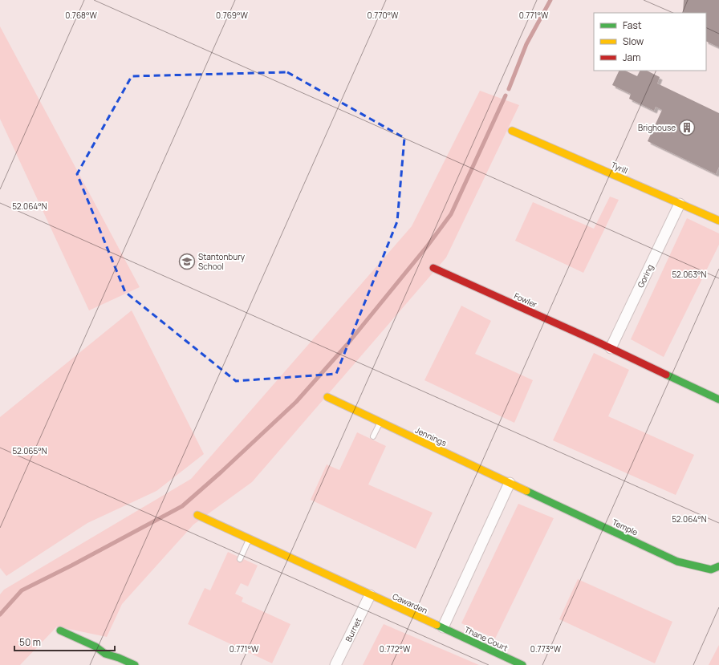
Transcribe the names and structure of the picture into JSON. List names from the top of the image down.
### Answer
{
  "streets": {
    "street": [
      "Tyrill",
      "Goring",
      "Fowler",
      "Jennings",
      "Temple",
      "Cawarden",
      "Burnet",
      "Thane Court"
    ]
  },
  "crossings": [
    ["Tyrill", "Goring"],
    ["Goring", "Fowler"],
    ["Jennings", "Temple"],
    ["Cawarden", "Burnet"],
    ["Cawarden", "Thane Court"]
  ],
  "places": {
    "building": ["Brighouse"],
    "school or university": ["Stantonbury School"]
  },
  "legend": ["Fast", "Slow", "Jam"],
  "scale_bar": "50 m",
  "coordinates": [
    "0.769°W",
    "0.770°W",
    "0.771°W",
    "0.768°W",
    "52.064°N",
    "52.063°N",
    "52.065°N",
    "0.772°W",
    "0.773°W"
  ]
}
